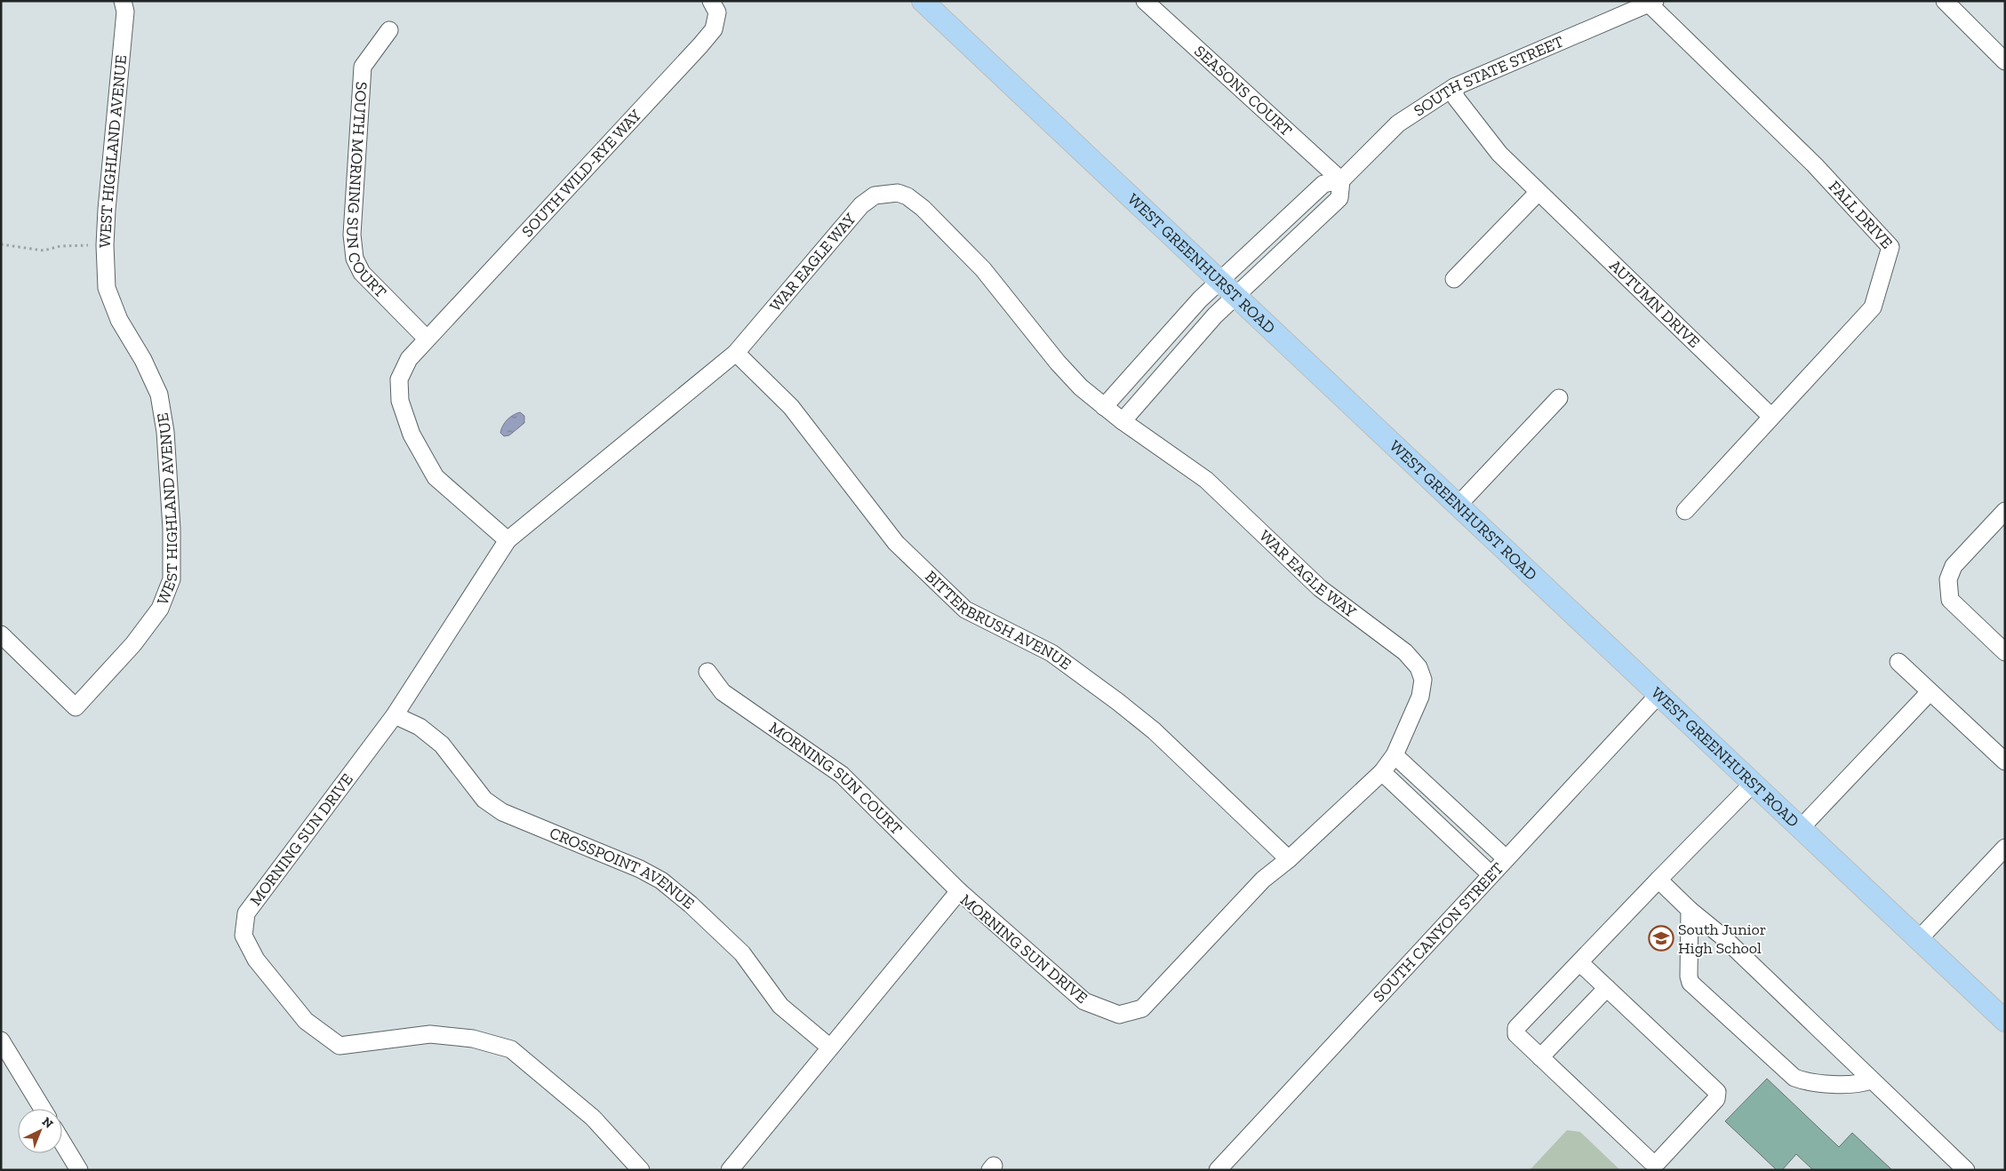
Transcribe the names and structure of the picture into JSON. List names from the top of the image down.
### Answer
{
  "streets": {
    "main road": ["WEST GREENHURST ROAD"],
    "street": [
      "SOUTH STATE STREET",
      "SEASONS COURT",
      "WEST HIGHLAND AVENUE",
      "SOUTH WILD-RYE WAY",
      "SOUTH MORNING SUN COURT",
      "FALL DRIVE",
      "WAR EAGLE WAY",
      "AUTUMN DRIVE",
      "BITTERBRUSH AVENUE",
      "MORNING SUN COURT",
      "MORNING SUN DRIVE",
      "CROSSPOINT AVENUE",
      "SOUTH CANYON STREET"
    ]
  },
  "crossings": [
    ["SOUTH STATE STREET", "SEASONS COURT"],
    ["SOUTH STATE STREET", "FALL DRIVE"],
    ["SOUTH STATE STREET", "WEST GREENHURST ROAD"],
    ["SOUTH STATE STREET", "AUTUMN DRIVE"],
    ["SOUTH WILD-RYE WAY", "SOUTH MORNING SUN COURT"],
    ["FALL DRIVE", "AUTUMN DRIVE"],
    ["WAR EAGLE WAY", "BITTERBRUSH AVENUE"],
    ["WAR EAGLE WAY", "MORNING SUN DRIVE"],
    ["WEST GREENHURST ROAD", "SOUTH CANYON STREET"],
    ["BITTERBRUSH AVENUE", "MORNING SUN DRIVE"],
    ["MORNING SUN COURT", "MORNING SUN DRIVE"],
    ["MORNING SUN DRIVE", "CROSSPOINT AVENUE"]
  ],
  "places": {
    "school or university": ["South Junior High School"]
  },
  "north": "top right"
}
